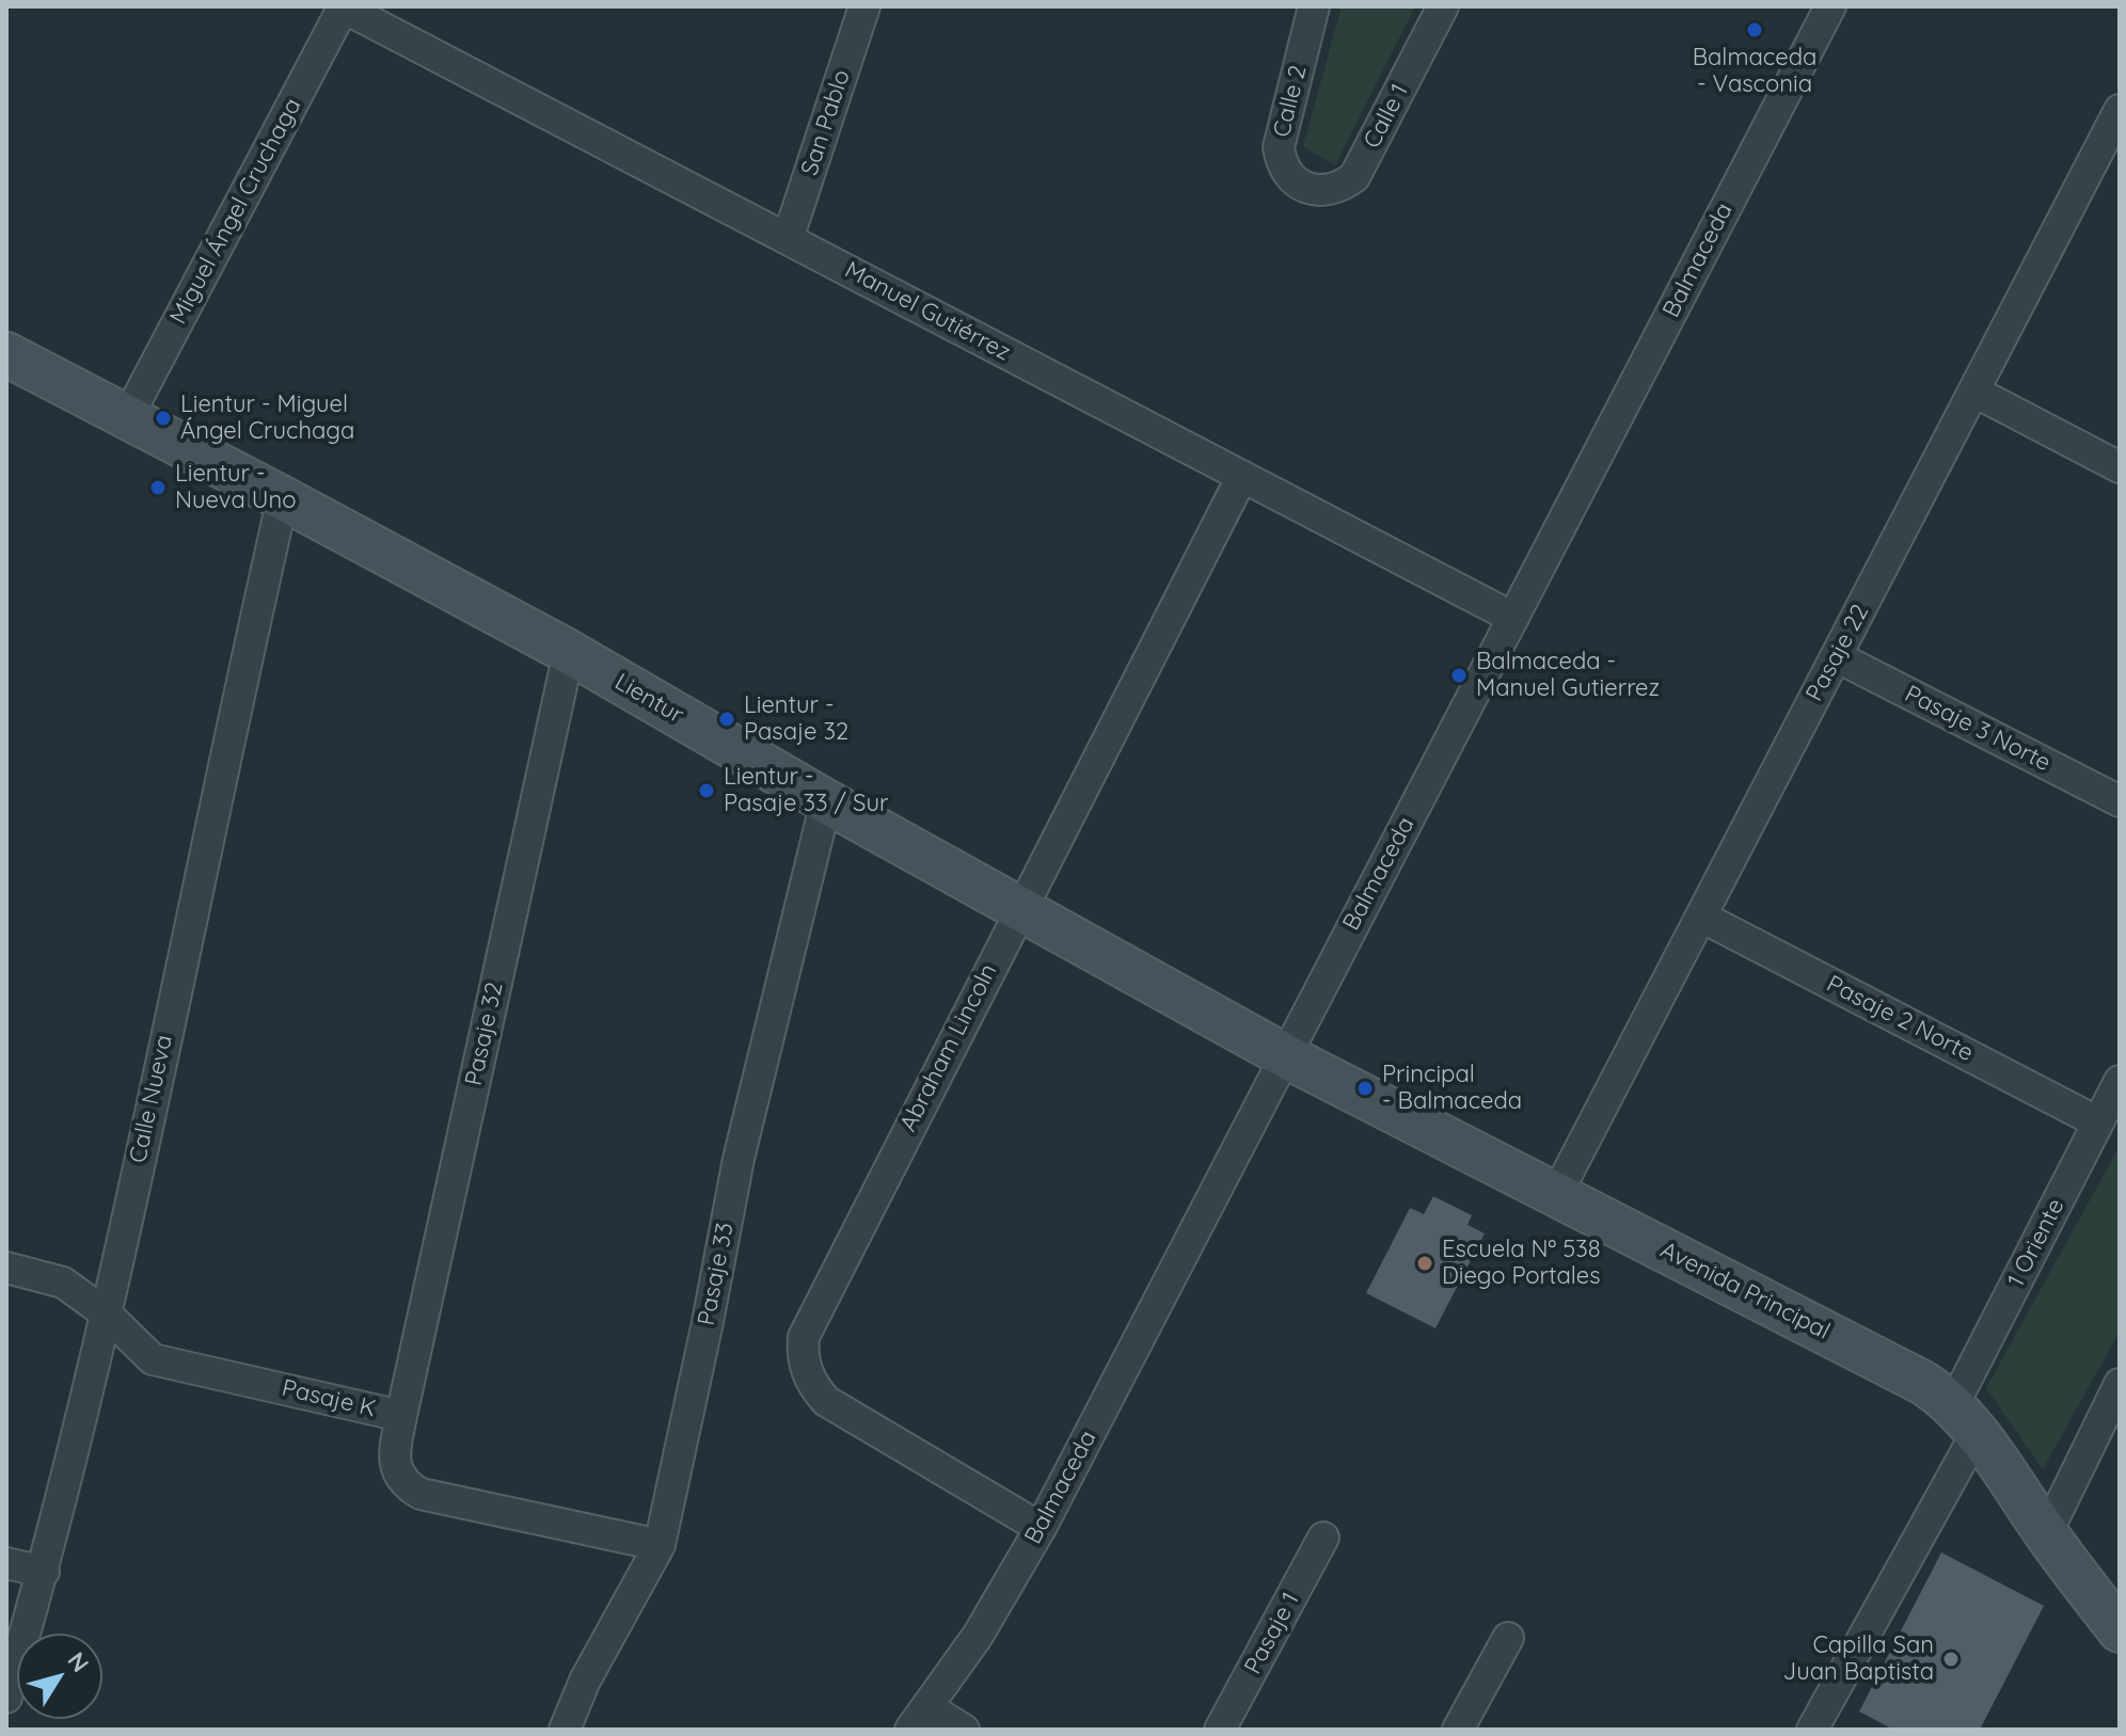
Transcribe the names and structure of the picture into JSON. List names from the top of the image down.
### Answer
{
  "streets": {
    "main road": ["Lientur", "Avenida Principal"],
    "street": [
      "Calle 2",
      "Calle 1",
      "San Pablo",
      "Miguel Ángel Cruchaga",
      "Balmaceda",
      "Manuel Gutiérrez",
      "Pasaje 22",
      "Pasaje 3 Norte",
      "Pasaje 2 Norte",
      "Pasaje 32",
      "Abraham Lincoln",
      "Calle Nueva",
      "1 Oriente",
      "Pasaje 33",
      "Pasaje K",
      "Pasaje 1"
    ]
  },
  "crossings": [
    ["Calle 2", "Calle 1"],
    ["San Pablo", "Manuel Gutiérrez"],
    ["Miguel Ángel Cruchaga", "Manuel Gutiérrez"],
    ["Miguel Ángel Cruchaga", "Lientur"],
    ["Balmaceda", "Manuel Gutiérrez"],
    ["Balmaceda", "Lientur"],
    ["Balmaceda", "Abraham Lincoln"],
    ["Balmaceda", "Avenida Principal"],
    ["Manuel Gutiérrez", "Abraham Lincoln"],
    ["Pasaje 22", "Pasaje 3 Norte"],
    ["Pasaje 22", "Pasaje 2 Norte"],
    ["Pasaje 22", "Avenida Principal"],
    ["Lientur", "Pasaje 32"],
    ["Lientur", "Abraham Lincoln"],
    ["Lientur", "Calle Nueva"],
    ["Lientur", "Pasaje 33"],
    ["Lientur", "Avenida Principal"],
    ["Pasaje 2 Norte", "1 Oriente"],
    ["Pasaje 32", "Pasaje K"],
    ["Calle Nueva", "Pasaje K"],
    ["1 Oriente", "Avenida Principal"],
    ["Pasaje 33", "Pasaje K"]
  ],
  "places": [
    "Balmaceda - Vasconia",
    "Lientur - Miguel Ángel Cruchaga",
    "Lientur - Nueva Uno",
    "Balmaceda - Manuel Gutierrez",
    "Lientur - Pasaje 32",
    "Lientur - Pasaje 33 / Sur",
    "Principal - Balmaceda",
    "Escuela Nº 538 Diego Portales",
    "Capilla San Juan Baptista"
  ],
  "north": "top right"
}
